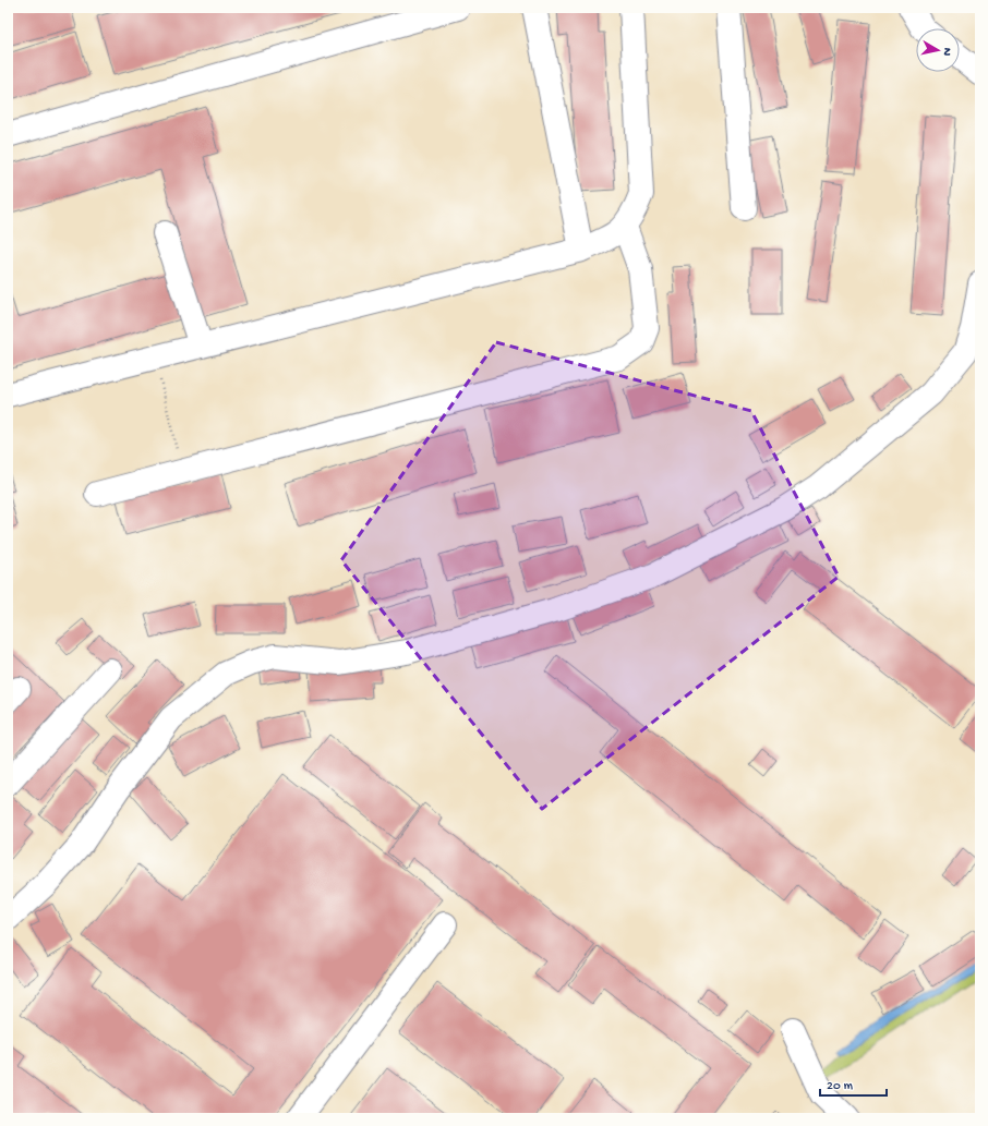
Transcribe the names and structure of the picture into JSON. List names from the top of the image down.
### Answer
{
  "scale_bar": "20 m",
  "north": "right"
}
